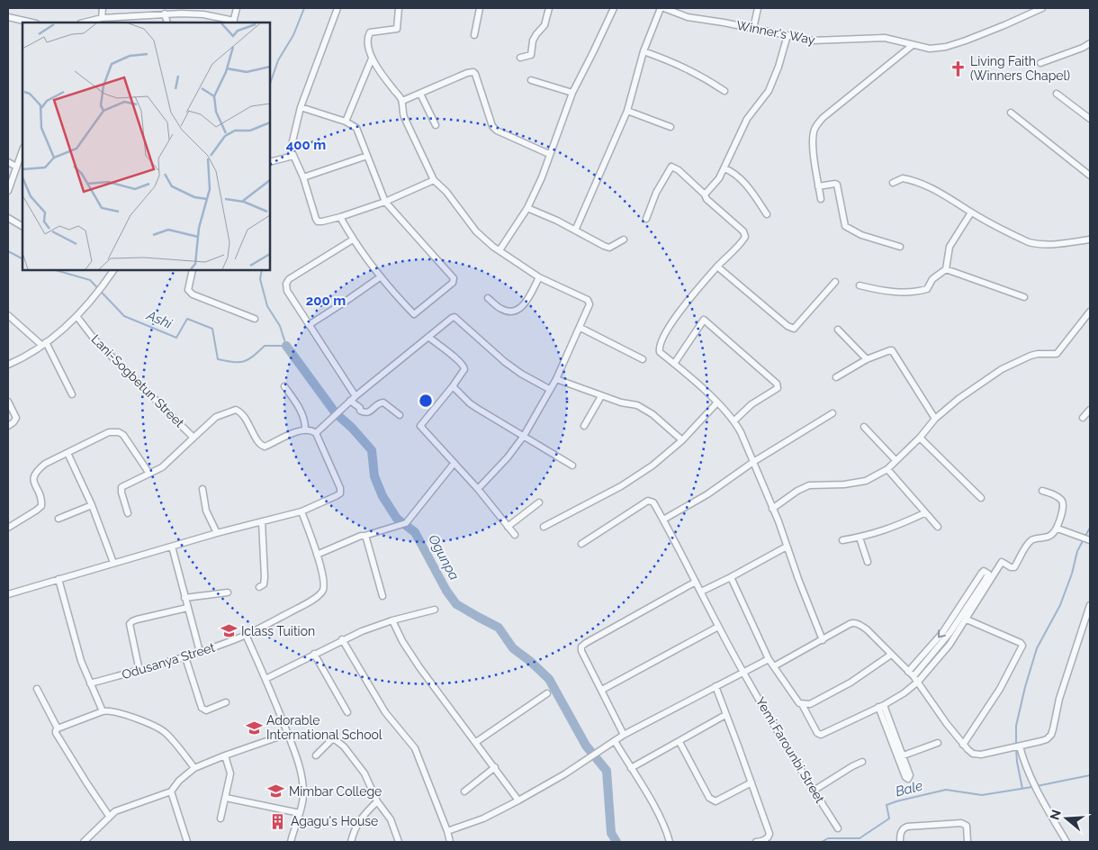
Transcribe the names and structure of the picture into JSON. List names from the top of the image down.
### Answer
{
  "streets": {
    "street": [
      "Winner's Way",
      "Lani-Sogbetun Street",
      "Odusanya Street",
      "Yemi Farounbi Street"
    ]
  },
  "water": ["Ashi", "Ogunpa", "Bale"],
  "places": {
    "church": ["Living Faith (Winners Chapel)"],
    "school or university": ["Iclass Tuition", "Adorable International School", "Mimbar College"],
    "building": ["Agagu's House"]
  },
  "north": "left",
  "rings": ["400 m", "200 m"]
}
